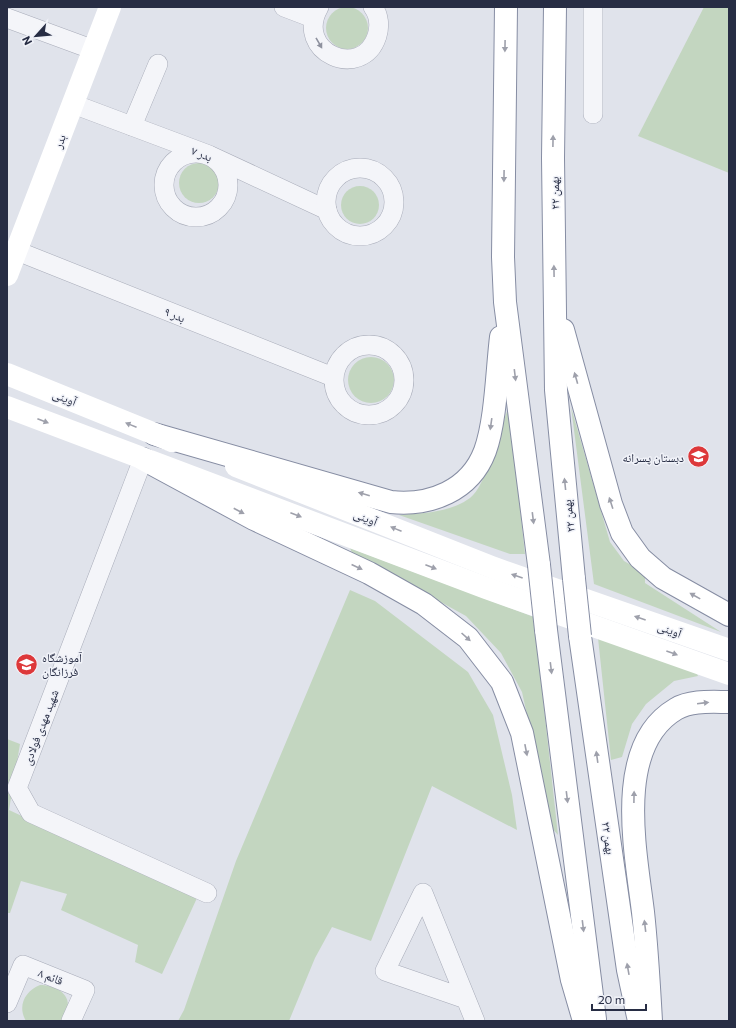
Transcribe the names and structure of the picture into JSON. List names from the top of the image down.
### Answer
{
  "streets": {
    "main road": ["بدر", "۲۲ بهمن", "آوینی"],
    "street": [
      "بدر ۷",
      "بدر ۹",
      "شهید مهدی فولادی",
      "قائم ۸"
    ]
  },
  "crossings": [
    ["بدر", "بدر ۷"],
    ["بدر", "بدر ۹"],
    ["آوینی", "شهید مهدی فولادی"]
  ],
  "places": {
    "school or university": ["دبستان پسرانه", "آموزشگاه فرزانگان"]
  },
  "scale_bar": "20 m",
  "north": "bottom left"
}
